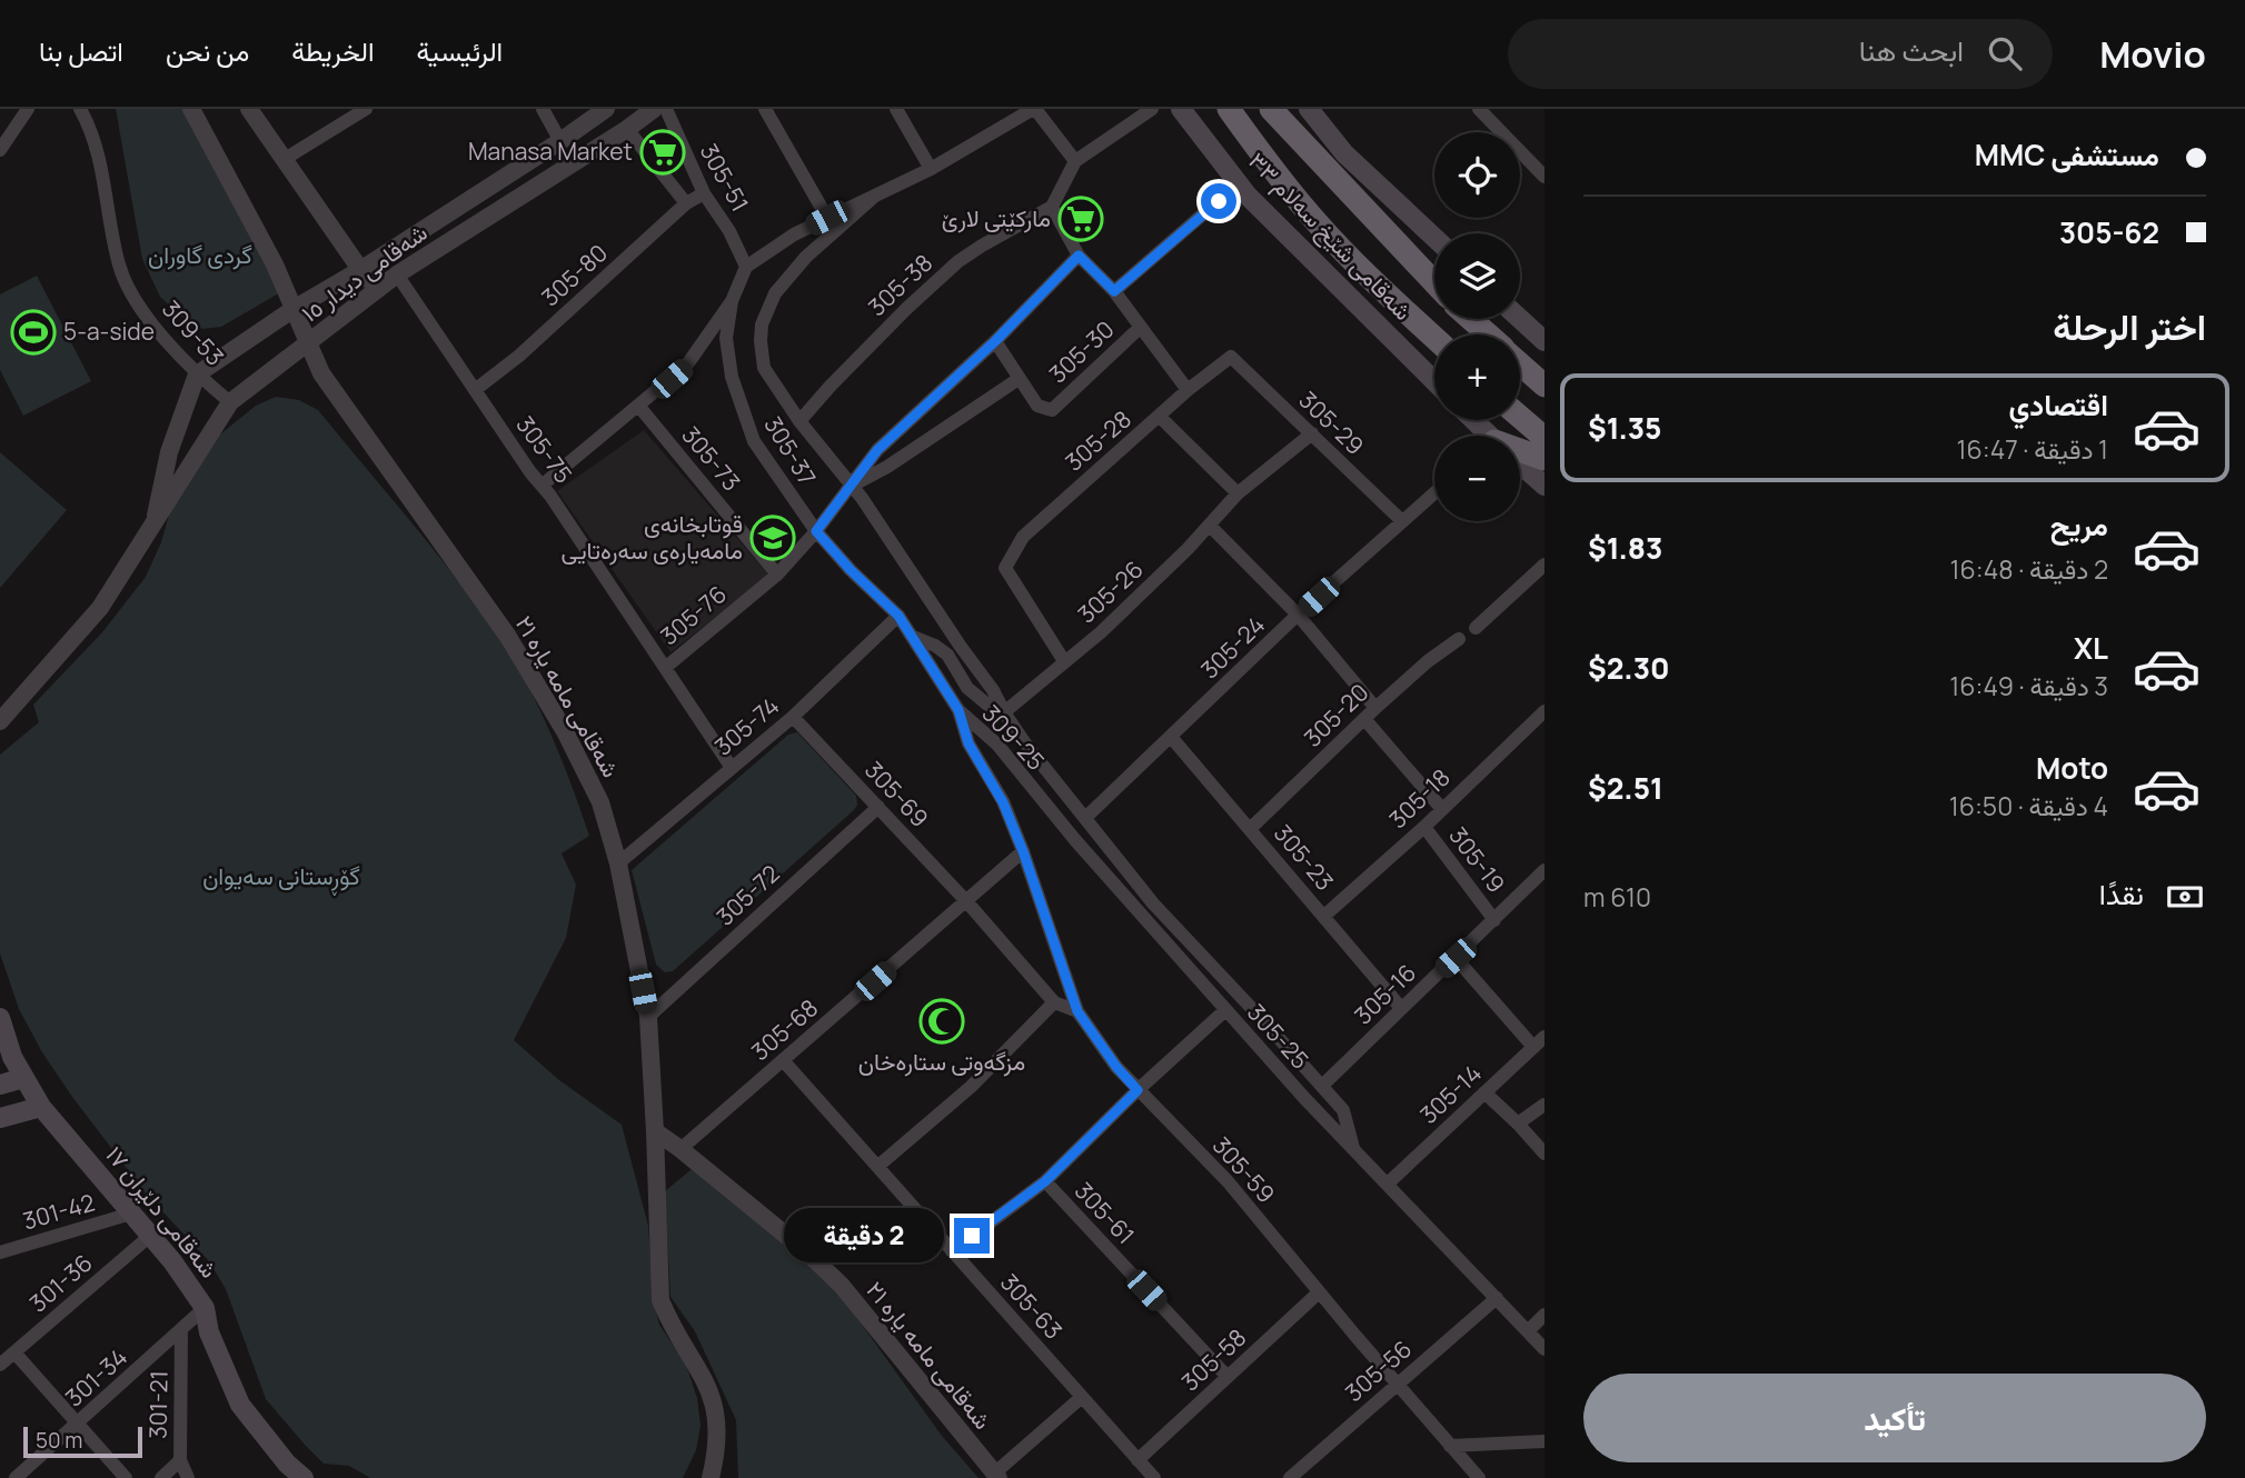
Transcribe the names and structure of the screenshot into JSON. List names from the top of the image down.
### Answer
{
  "streets": {
    "main road": ["شەقامی شێخ سەلام ٣٣", "شەقامی دلێران ١٧"],
    "street": [
      "305-51",
      "شەقامی دیدار ١٥",
      "305-80",
      "305-38",
      "309-53",
      "305-30",
      "305-29",
      "305-28",
      "305-75",
      "305-37",
      "305-73",
      "305-26",
      "305-76",
      "305-24",
      "شەقامی مامە یارە ٢١",
      "305-20",
      "305-74",
      "309-25",
      "305-69",
      "305-18",
      "305-23",
      "305-19",
      "305-72",
      "305-16",
      "305-68",
      "305-25",
      "305-14",
      "305-59",
      "301-42",
      "305-61",
      "301-36",
      "305-63",
      "305-58",
      "305-56",
      "301-34",
      "301-21"
    ]
  },
  "crossings": [
    ["305-51", "305-80"],
    ["شەقامی دیدار ١٥", "309-53"],
    ["شەقامی دیدار ١٥", "305-75"],
    ["شەقامی دیدار ١٥", "شەقامی مامە یارە ٢١"],
    ["305-80", "305-75"],
    ["305-29", "305-28"],
    ["305-29", "305-26"],
    ["305-29", "305-24"],
    ["305-28", "305-26"],
    ["305-75", "305-76"],
    ["305-75", "305-74"],
    ["305-37", "305-76"],
    ["305-37", "305-74"],
    ["305-37", "309-25"],
    ["305-37", "305-59"],
    ["305-73", "305-76"],
    ["305-24", "305-23"],
    ["شەقامی مامە یارە ٢١", "305-74"],
    ["شەقامی مامە یارە ٢١", "305-72"],
    ["شەقامی مامە یارە ٢١", "305-68"],
    ["305-20", "305-23"],
    ["305-74", "305-69"],
    ["309-25", "305-25"],
    ["309-25", "305-59"],
    ["305-69", "305-72"],
    ["305-69", "305-68"],
    ["305-18", "305-23"],
    ["305-18", "305-19"],
    ["305-23", "305-16"],
    ["305-19", "305-16"],
    ["305-68", "305-59"],
    ["305-68", "305-63"],
    ["305-25", "305-14"],
    ["305-25", "305-56"],
    ["305-59", "305-58"],
    ["305-59", "305-56"],
    ["301-42", "شەقامی دلێران ١٧"],
    ["شەقامی دلێران ١٧", "301-36"],
    ["شەقامی دلێران ١٧", "301-34"],
    ["305-61", "305-58"],
    ["305-63", "305-58"],
    ["301-34", "301-21"]
  ],
  "parks": ["گردی گاوران", "گۆڕستانی سەیوان"],
  "places": {
    "supermarket": ["Manasa Market", "مارکێتی لارێ"],
    "sports": ["5-a-side"],
    "school or university": ["قوتابخانەی مامەیارەی سەرەتایی"],
    "mosque": ["مزگەوتی ستارەخان"]
  },
  "scale_bar": "50 m",
  "page": {
    "header": "Movio",
    "search": "ابحث هنا",
    "nav": [
      "الرئيسية",
      "الخريطة",
      "من نحن",
      "اتصل بنا"
    ],
    "banner": ["مستشفى MMC", "305-62"],
    "map_buttons": ["+", "−"],
    "heading": "اختر الرحلة",
    "list": [
      {
        "name": "اقتصادي",
        "note": "1 دقيقة · 16:47",
        "value": "$1.35"
      },
      {
        "name": "مريح",
        "note": "2 دقيقة · 16:48",
        "value": "$1.83"
      },
      {
        "name": "XL",
        "note": "3 دقيقة · 16:49",
        "value": "$2.30"
      },
      {
        "name": "Moto",
        "note": "4 دقيقة · 16:50",
        "value": "$2.51"
      }
    ],
    "pay": ["نقدًا", "610 m"],
    "bubble": "2 دقيقة",
    "buttons": "تأكيد",
    "scale": "50 m"
  }
}
